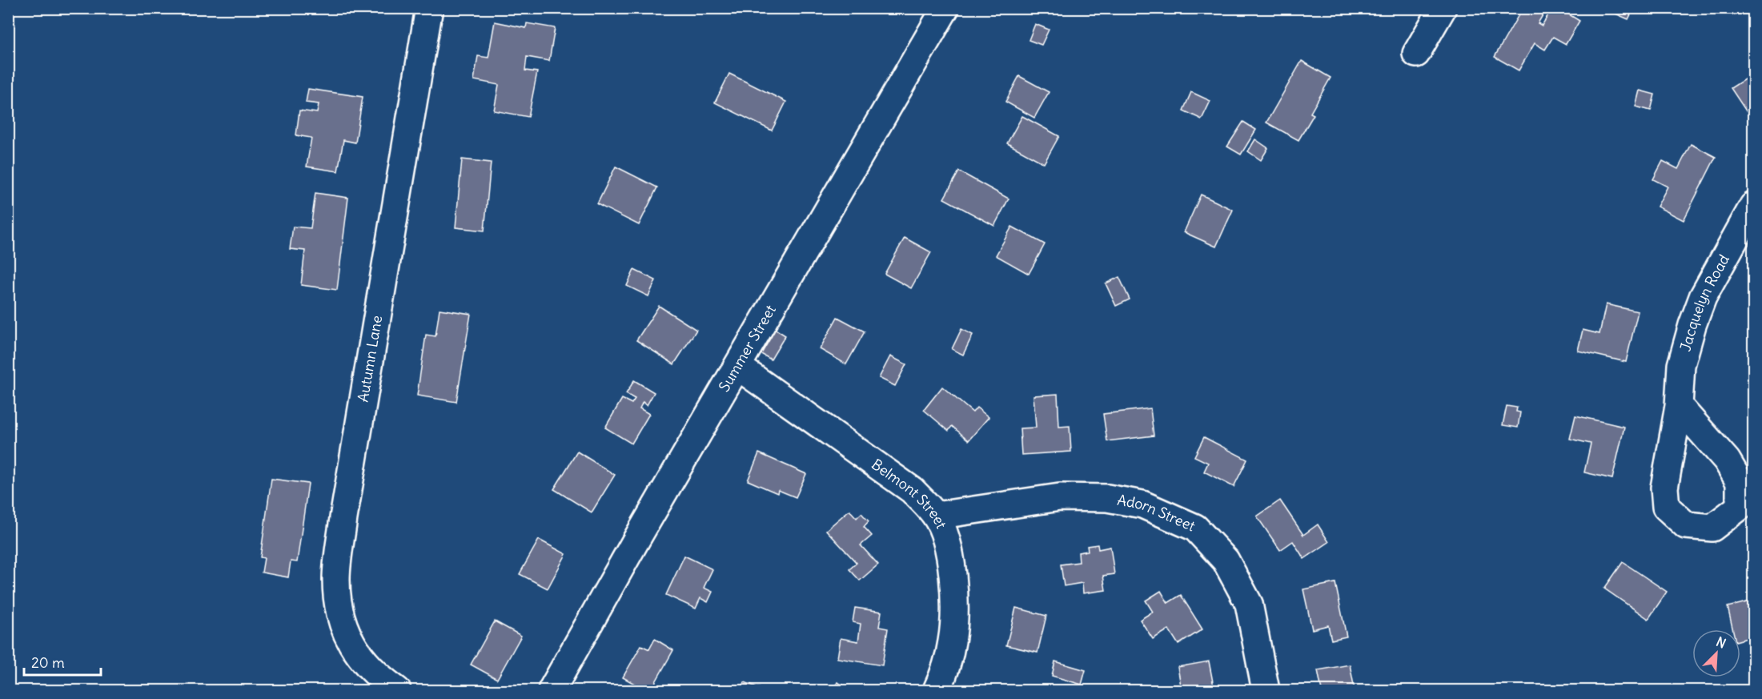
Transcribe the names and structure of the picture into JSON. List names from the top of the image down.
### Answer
{
  "streets": {
    "street": [
      "Jacquelyn Road",
      "Summer Street",
      "Autumn Lane",
      "Belmont Street",
      "Adorn Street"
    ]
  },
  "crossings": [
    ["Summer Street", "Belmont Street"],
    ["Belmont Street", "Adorn Street"]
  ],
  "scale_bar": "20 m",
  "north": "top right"
}
